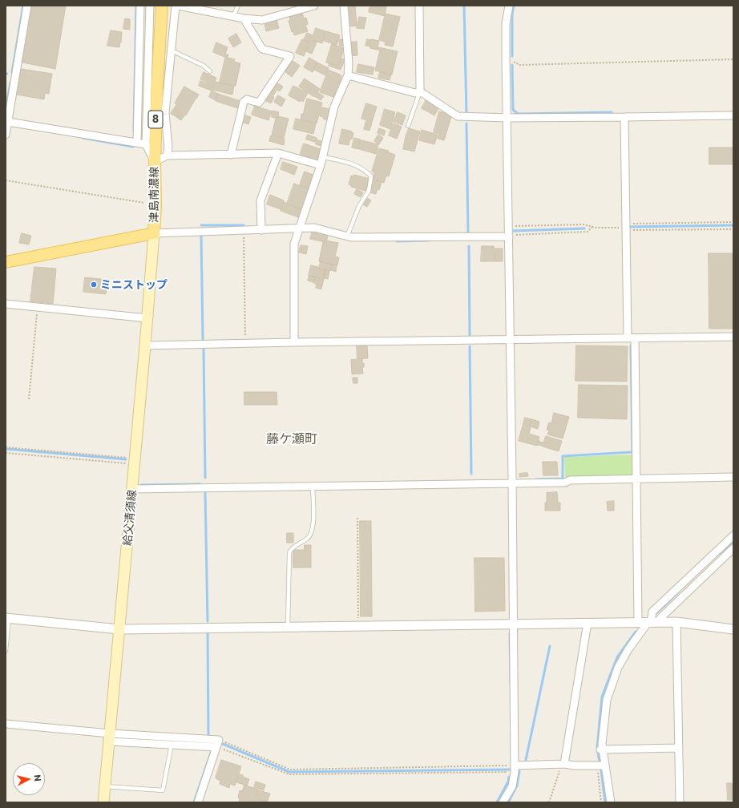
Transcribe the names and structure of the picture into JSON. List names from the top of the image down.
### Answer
{
  "streets": {
    "main road": ["8", "津島南濃線", "給父清須線"]
  },
  "crossings": [
    ["津島南濃線", "給父清須線"]
  ],
  "districts": ["藤ケ瀬町"],
  "places": ["ミニストップ"],
  "north": "right"
}
